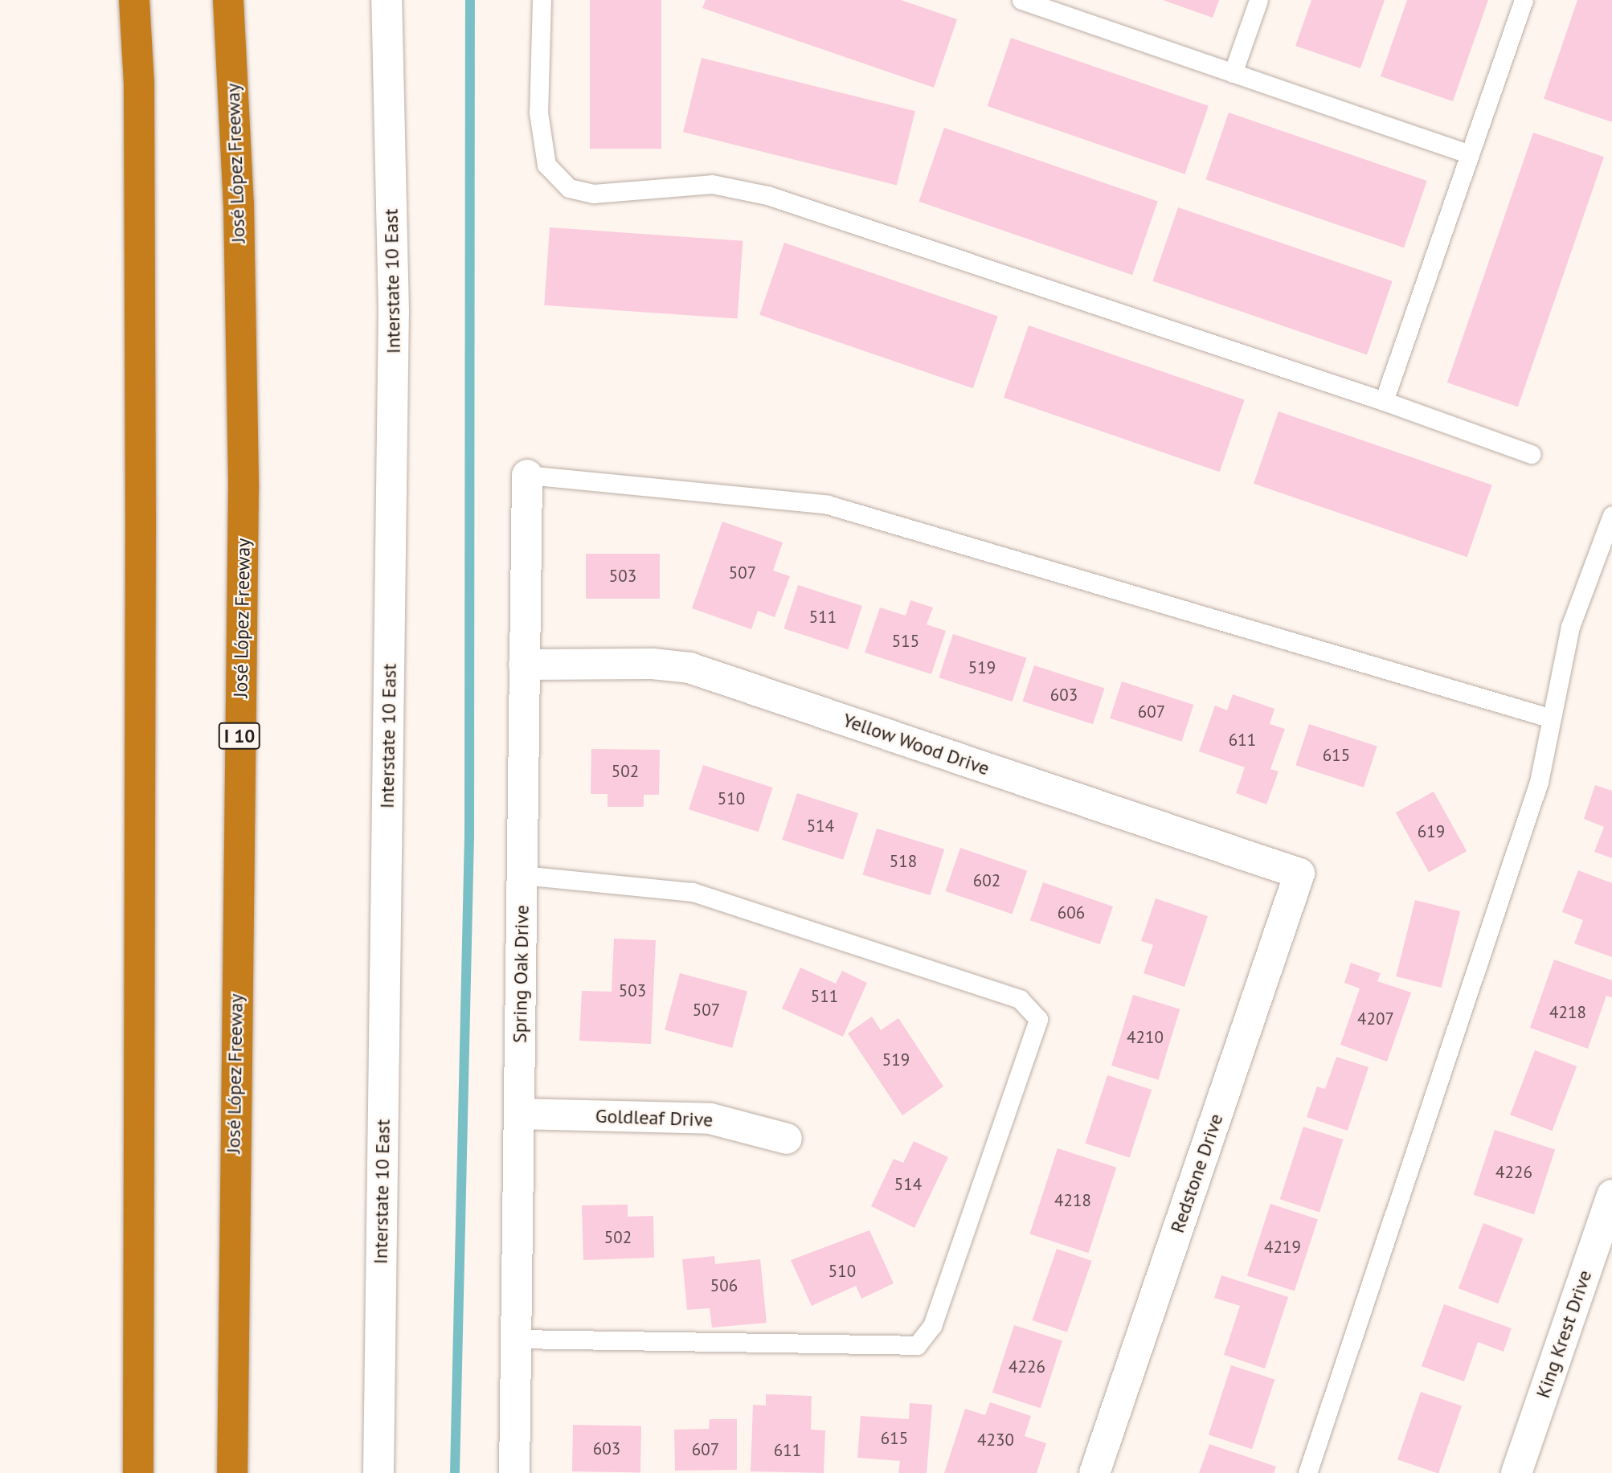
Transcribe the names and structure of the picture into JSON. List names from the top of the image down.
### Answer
{
  "streets": {
    "highway": ["José López Freeway", "I 10"],
    "street": [
      "Interstate 10 East",
      "Yellow Wood Drive",
      "Spring Oak Drive",
      "Goldleaf Drive",
      "Redstone Drive",
      "King Krest Drive"
    ]
  },
  "crossings": [
    ["Yellow Wood Drive", "Spring Oak Drive"],
    ["Yellow Wood Drive", "Redstone Drive"],
    ["Spring Oak Drive", "Goldleaf Drive"]
  ],
  "house_numbers": [
    "507",
    "503",
    "511",
    "515",
    "519",
    "603",
    "607",
    "611",
    "615",
    "502",
    "510",
    "514",
    "619",
    "518",
    "602",
    "606",
    "503",
    "511",
    "507",
    "4218",
    "4207",
    "4210",
    "519",
    "4226",
    "514",
    "4218",
    "502",
    "4219",
    "510",
    "506",
    "4226",
    "615",
    "4230",
    "603",
    "607",
    "611"
  ]
}
